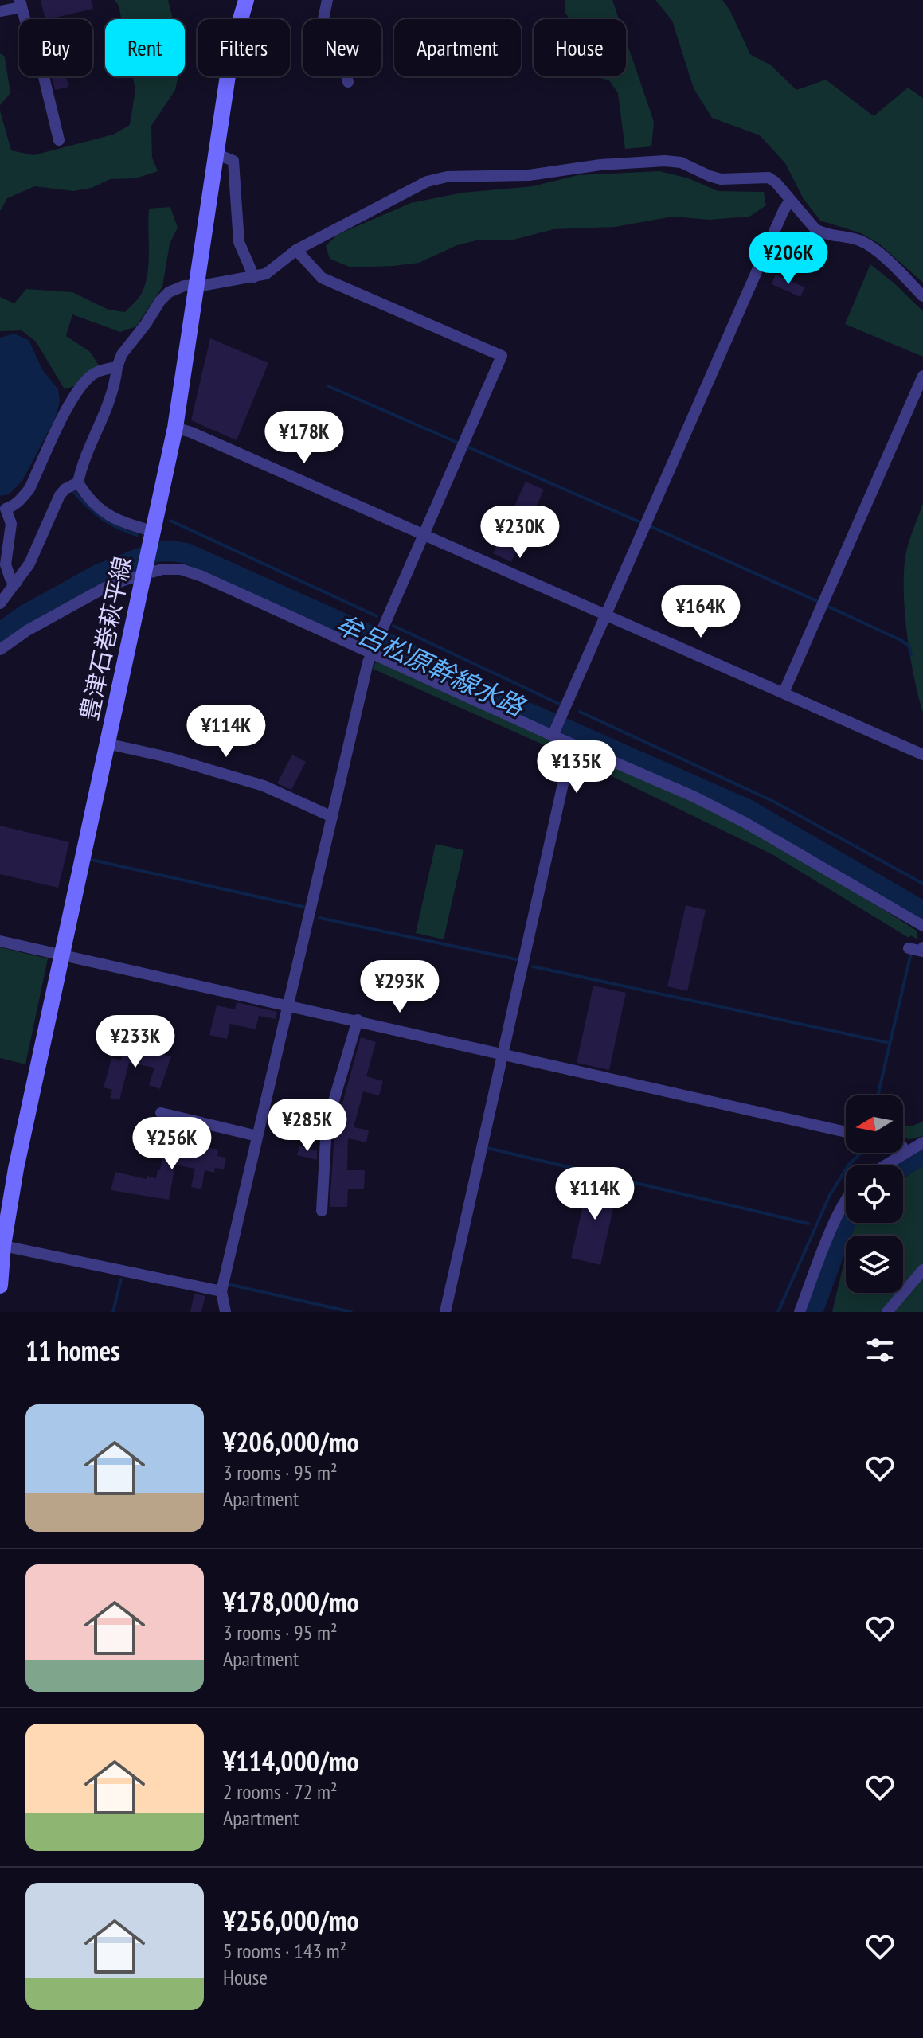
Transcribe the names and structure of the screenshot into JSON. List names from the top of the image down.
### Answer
{
  "streets": {
    "main road": ["豊津石巻萩平線"]
  },
  "water": ["牟呂松原幹線水路"],
  "north": "left",
  "page": {
    "chip": [
      "Buy",
      "Rent",
      "Filters",
      "New",
      "Apartment",
      "House"
    ],
    "price": [
      "¥206K",
      "¥178K",
      "¥230K",
      "¥164K",
      "¥114K",
      "¥135K",
      "¥293K",
      "¥233K",
      "¥285K",
      "¥256K",
      "¥114K"
    ],
    "heading": "11 homes",
    "list": [
      {
        "name": "¥206,000/mo",
        "note": "3 rooms · 95 m² · Apartment"
      },
      {
        "name": "¥178,000/mo",
        "note": "3 rooms · 95 m² · Apartment"
      },
      {
        "name": "¥114,000/mo",
        "note": "2 rooms · 72 m² · Apartment"
      },
      {
        "name": "¥256,000/mo",
        "note": "5 rooms · 143 m² · House"
      }
    ]
  }
}
